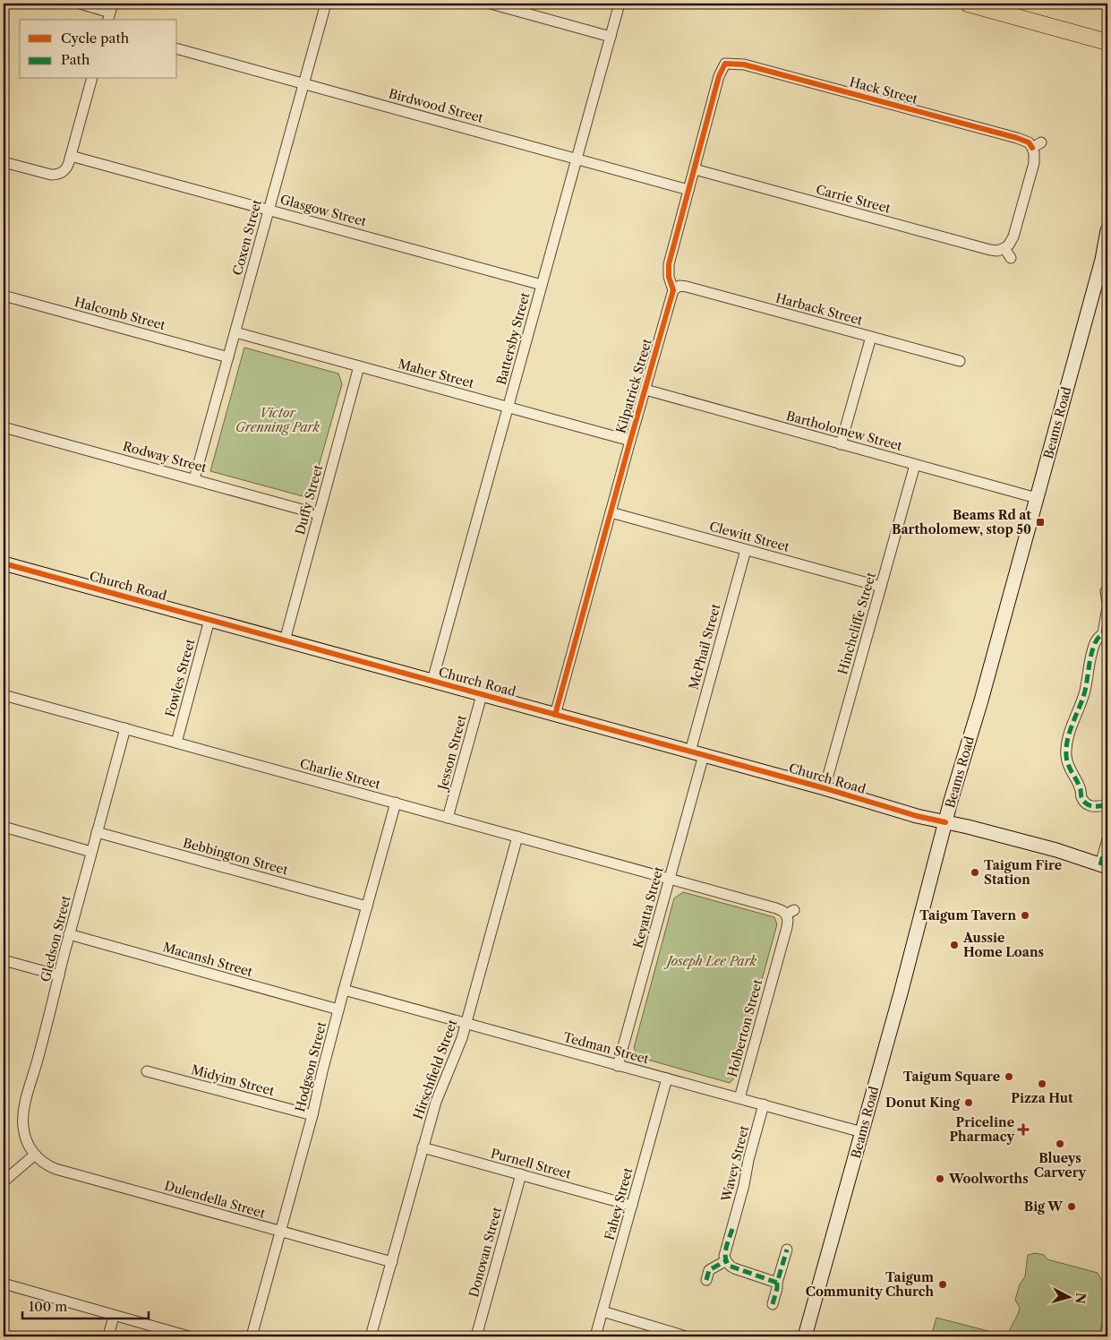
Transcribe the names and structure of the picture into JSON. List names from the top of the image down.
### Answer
{
  "streets": {
    "main road": ["Beams Road", "Church Road"],
    "street": [
      "Hack Street",
      "Birdwood Street",
      "Carrie Street",
      "Glasgow Street",
      "Coxen Street",
      "Harback Street",
      "Halcomb Street",
      "Battersby Street",
      "Maher Street",
      "Kilpatrick Street",
      "Bartholomew Street",
      "Rodway Street",
      "Duffy Street",
      "Clewitt Street",
      "Hinchcliffe Street",
      "McPhail Street",
      "Fowles Street",
      "Jesson Street",
      "Charlie Street",
      "Bebbington Street",
      "Keyatta Street",
      "Gledson Street",
      "Macansh Street",
      "Holberton Street",
      "Tedman Street",
      "Hodgson Street",
      "Hirschfield Street",
      "Midyim Street",
      "Purnell Street",
      "Wavey Street",
      "Dulendella Street",
      "Fahey Street",
      "Donovan Street"
    ]
  },
  "crossings": [
    ["Hack Street", "Carrie Street"],
    ["Hack Street", "Kilpatrick Street"],
    ["Birdwood Street", "Coxen Street"],
    ["Birdwood Street", "Battersby Street"],
    ["Birdwood Street", "Kilpatrick Street"],
    ["Carrie Street", "Kilpatrick Street"],
    ["Glasgow Street", "Coxen Street"],
    ["Glasgow Street", "Battersby Street"],
    ["Coxen Street", "Halcomb Street"],
    ["Coxen Street", "Maher Street"],
    ["Coxen Street", "Rodway Street"],
    ["Harback Street", "Kilpatrick Street"],
    ["Battersby Street", "Maher Street"],
    ["Battersby Street", "Church Road"],
    ["Maher Street", "Kilpatrick Street"],
    ["Maher Street", "Duffy Street"],
    ["Kilpatrick Street", "Bartholomew Street"],
    ["Kilpatrick Street", "Clewitt Street"],
    ["Kilpatrick Street", "Church Road"],
    ["Beams Road", "Bartholomew Street"],
    ["Beams Road", "Church Road"],
    ["Beams Road", "Tedman Street"],
    ["Bartholomew Street", "Hinchcliffe Street"],
    ["Rodway Street", "Duffy Street"],
    ["Duffy Street", "Church Road"],
    ["Clewitt Street", "Hinchcliffe Street"],
    ["Clewitt Street", "McPhail Street"],
    ["Church Road", "Hinchcliffe Street"],
    ["Church Road", "McPhail Street"],
    ["Church Road", "Fowles Street"],
    ["Church Road", "Jesson Street"],
    ["Church Road", "Keyatta Street"],
    ["Fowles Street", "Charlie Street"],
    ["Jesson Street", "Charlie Street"],
    ["Charlie Street", "Keyatta Street"],
    ["Charlie Street", "Gledson Street"],
    ["Charlie Street", "Holberton Street"],
    ["Charlie Street", "Hodgson Street"],
    ["Charlie Street", "Hirschfield Street"],
    ["Bebbington Street", "Gledson Street"],
    ["Bebbington Street", "Hodgson Street"],
    ["Keyatta Street", "Holberton Street"],
    ["Keyatta Street", "Tedman Street"],
    ["Gledson Street", "Macansh Street"],
    ["Gledson Street", "Dulendella Street"],
    ["Macansh Street", "Hodgson Street"],
    ["Holberton Street", "Tedman Street"],
    ["Tedman Street", "Hodgson Street"],
    ["Tedman Street", "Hirschfield Street"],
    ["Tedman Street", "Wavey Street"],
    ["Tedman Street", "Fahey Street"],
    ["Hodgson Street", "Midyim Street"],
    ["Hodgson Street", "Dulendella Street"],
    ["Hirschfield Street", "Purnell Street"],
    ["Hirschfield Street", "Dulendella Street"],
    ["Purnell Street", "Fahey Street"],
    ["Purnell Street", "Donovan Street"]
  ],
  "parks": ["Victor Grenning Park", "Joseph Lee Park"],
  "places": {
    "transit": ["Beams Rd at Bartholomew, stop 50"],
    "other": [
      "Taigum Fire Station",
      "Taigum Tavern",
      "Aussie Home Loans",
      "Taigum Square",
      "Pizza Hut",
      "Donut King",
      "Blueys Carvery",
      "Woolworths",
      "Big W",
      "Taigum Community Church"
    ],
    "health": ["Priceline Pharmacy"]
  },
  "legend": ["Cycle path", "Path"],
  "scale_bar": "100 m",
  "north": "right"
}
